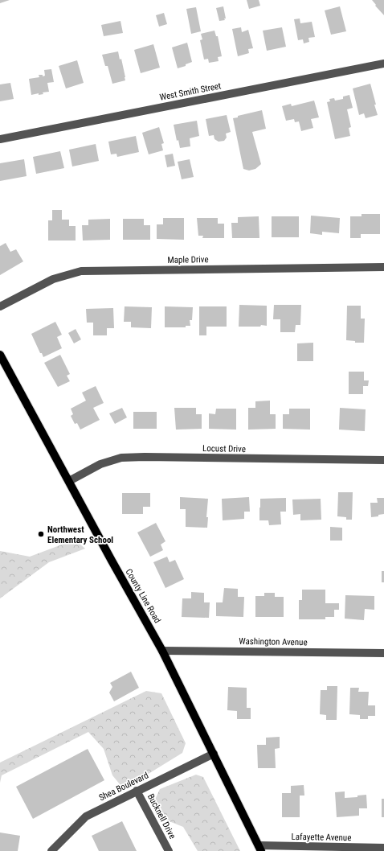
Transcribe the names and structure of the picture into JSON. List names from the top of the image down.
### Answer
{
  "streets": {
    "main road": ["County Line Road"],
    "street": [
      "West Smith Street",
      "Maple Drive",
      "Locust Drive",
      "Washington Avenue",
      "Shea Boulevard",
      "Bucknell Drive",
      "Lafayette Avenue"
    ]
  },
  "crossings": [
    ["Locust Drive", "County Line Road"],
    ["County Line Road", "Washington Avenue"],
    ["County Line Road", "Shea Boulevard"],
    ["County Line Road", "Lafayette Avenue"],
    ["Shea Boulevard", "Bucknell Drive"]
  ],
  "places": ["Northwest Elementary School"]
}
